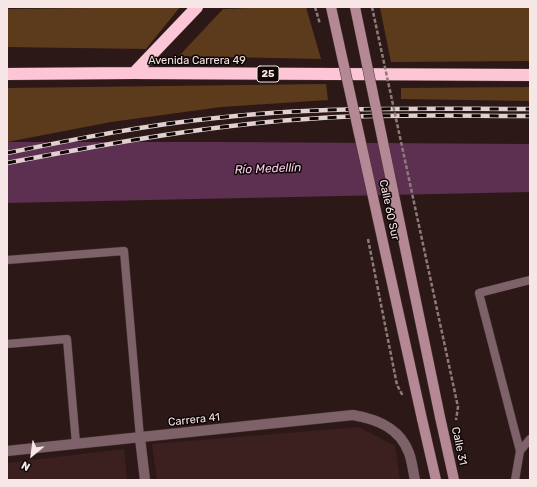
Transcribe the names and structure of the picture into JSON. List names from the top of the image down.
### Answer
{
  "streets": {
    "highway": ["Avenida Carrera 49", "25"],
    "main road": ["Calle 60 Sur", "Calle 31"],
    "street": ["Carrera 41"]
  },
  "crossings": [
    ["Calle 60 Sur", "Calle 31"]
  ],
  "water": ["Río Medellín"],
  "north": "bottom left"
}
